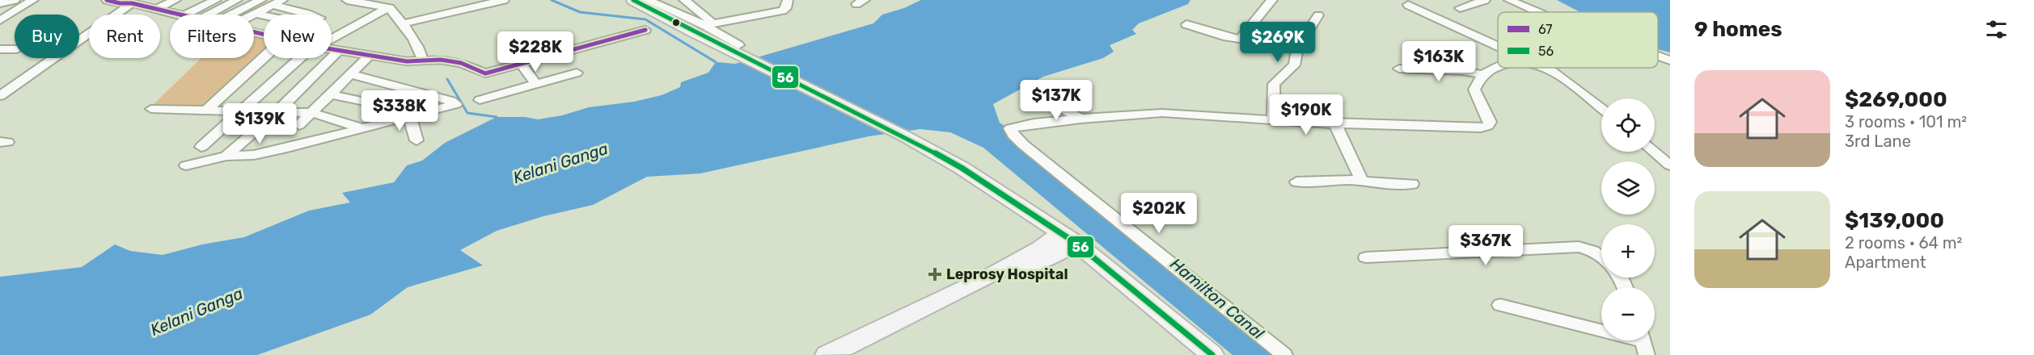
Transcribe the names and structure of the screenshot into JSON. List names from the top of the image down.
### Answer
{
  "water": ["Kelani Ganga", "Hamilton Canal"],
  "places": {
    "health": ["Leprosy Hospital"]
  },
  "lines": ["transit line 67", "transit line 56"],
  "legend": ["67", "56"],
  "page": {
    "heading": "9 homes",
    "chip": [
      "Buy",
      "Rent",
      "Filters",
      "New"
    ],
    "price": [
      "$269K",
      "$228K",
      "$163K",
      "$137K",
      "$338K",
      "$190K",
      "$139K",
      "$202K",
      "$367K"
    ],
    "list": [
      {
        "name": "$269,000",
        "note": "3 rooms · 101 m² · 3rd Lane"
      },
      {
        "name": "$139,000",
        "note": "2 rooms · 64 m² · Apartment"
      }
    ],
    "map_buttons": ["+", "−"]
  }
}
